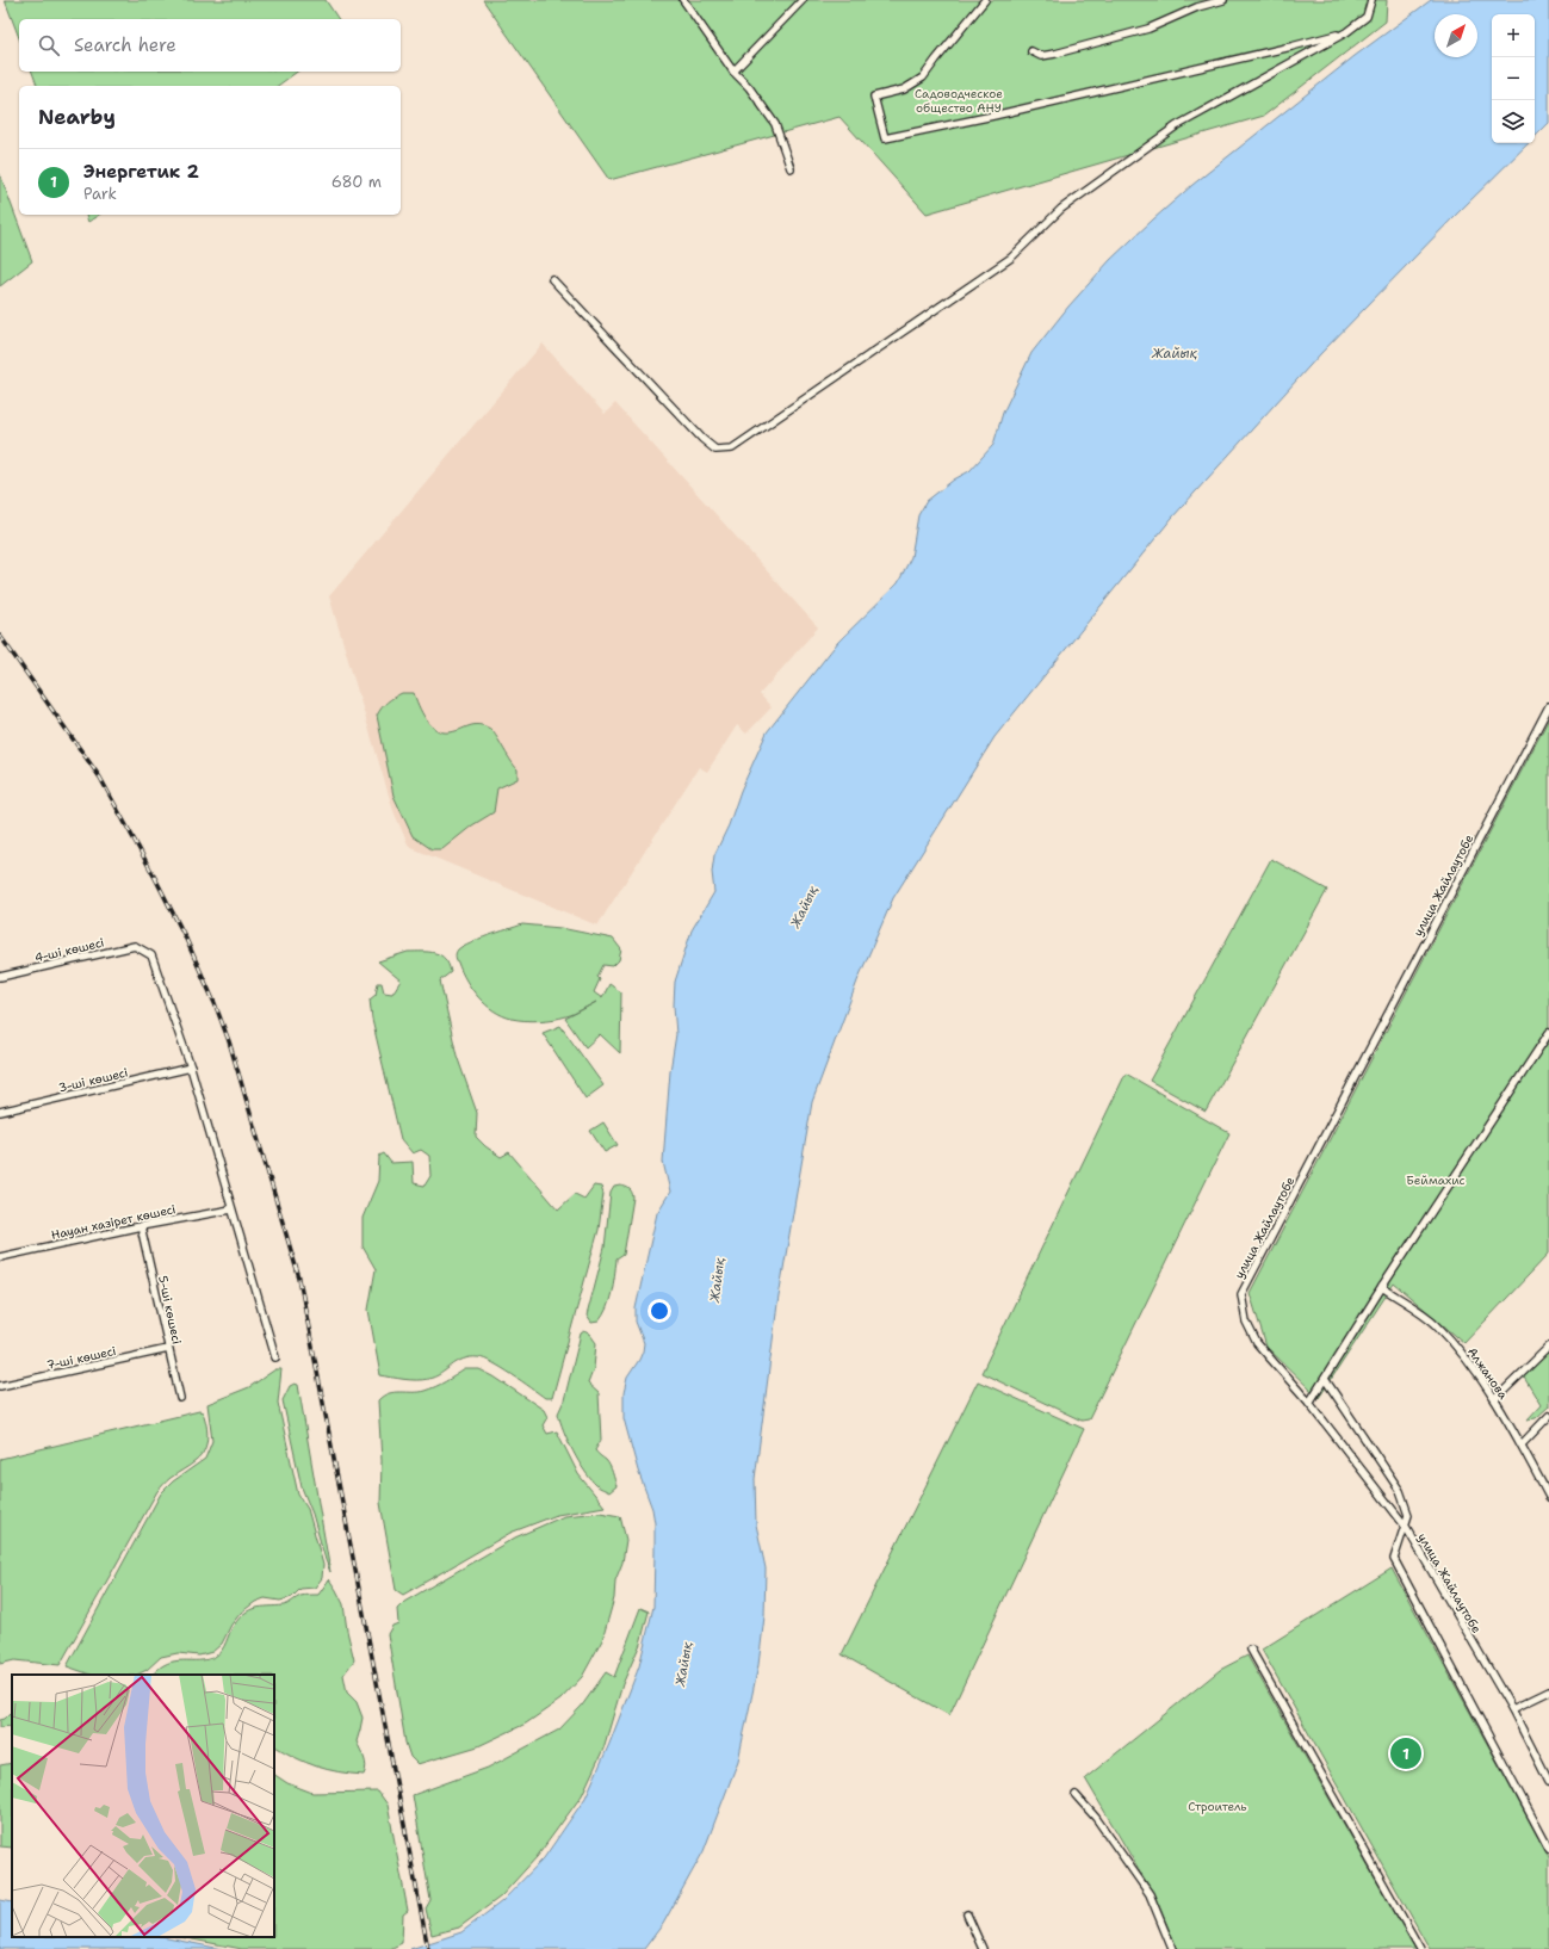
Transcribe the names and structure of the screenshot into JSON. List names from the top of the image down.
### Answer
{
  "streets": {
    "street": [
      "улица Жайлаутобе",
      "4-шi көшесі",
      "3-шi көшесі",
      "Науан хазірет көшесі",
      "5-шi көшесі",
      "7-шi көшесі",
      "Алжанова"
    ]
  },
  "crossings": [
    ["4-шi көшесі", "3-шi көшесі"],
    ["Науан хазірет көшесі", "5-шi көшесі"],
    ["5-шi көшесі", "7-шi көшесі"]
  ],
  "water": ["Жайық"],
  "parks": ["Садоводческое общество АНУ", "Беймахис", "Строитель"],
  "north": "top right",
  "page": {
    "map_buttons": ["+", "−"],
    "search": "Search here",
    "heading": "Nearby",
    "list": [
      {
        "mark": "1",
        "name": "Энергетик 2",
        "note": "Park",
        "value": "680 m"
      }
    ],
    "pins": "1"
  }
}
